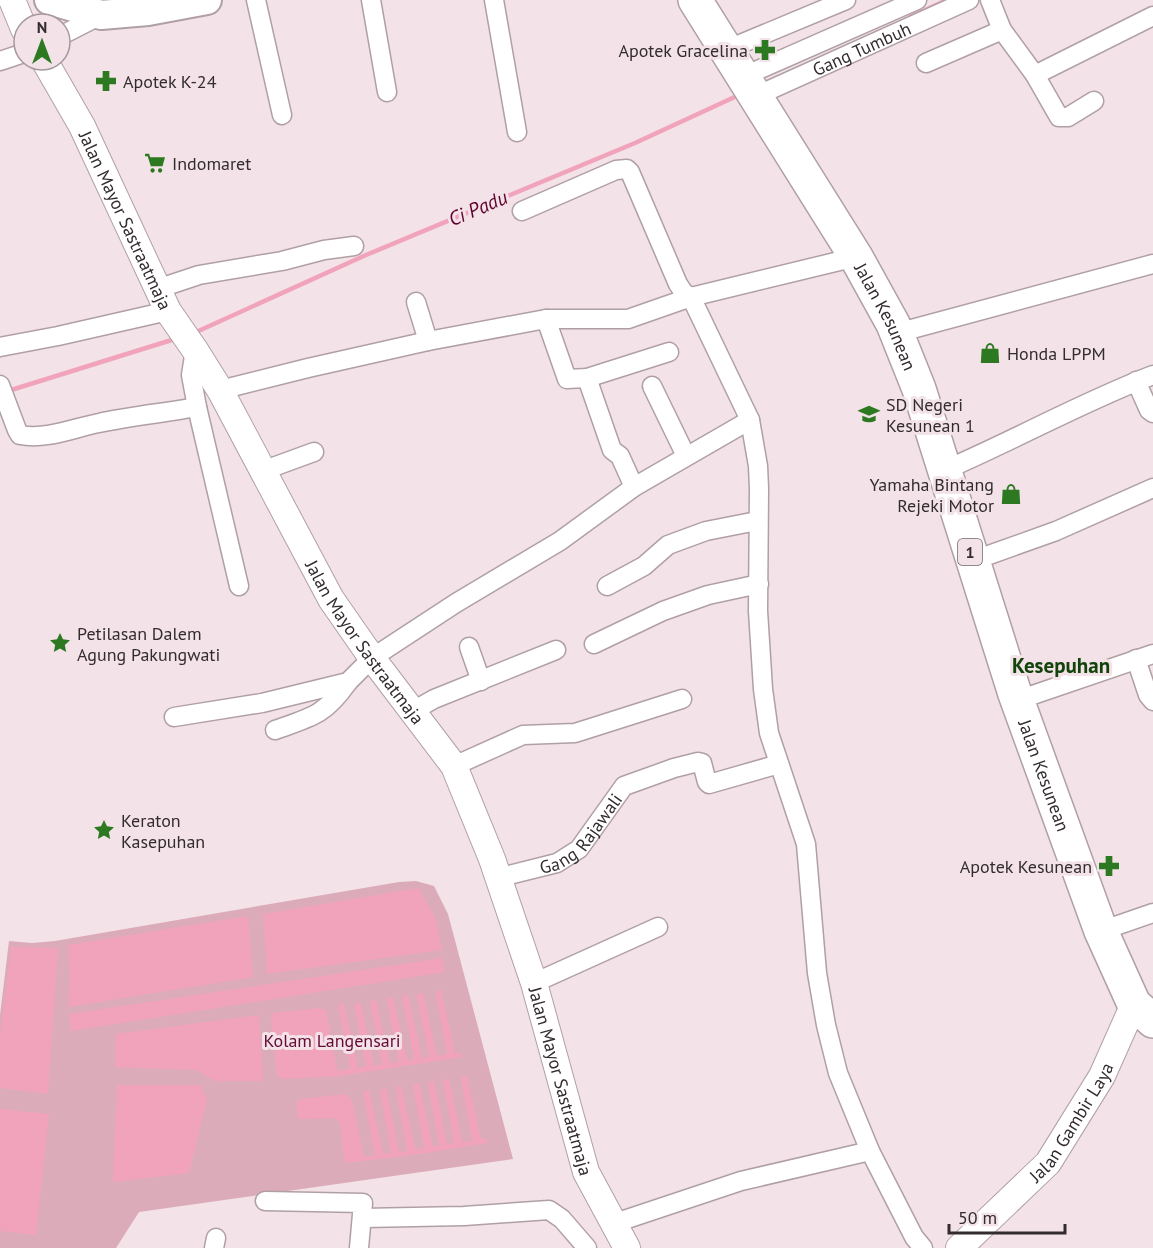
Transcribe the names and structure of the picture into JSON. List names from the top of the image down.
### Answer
{
  "streets": {
    "highway": ["Jalan Kesunean", "1"],
    "street": [
      "Gang Tumbuh",
      "Jalan Mayor Sastraatmaja",
      "Gang Rajawali",
      "Jalan Gambir Laya"
    ]
  },
  "crossings": [
    ["Gang Tumbuh", "Jalan Kesunean"],
    ["Gang Tumbuh", "1"],
    ["Jalan Mayor Sastraatmaja", "Gang Rajawali"],
    ["Jalan Kesunean", "1"],
    ["Jalan Kesunean", "Jalan Gambir Laya"]
  ],
  "districts": ["Kesepuhan"],
  "water": ["Ci Padu"],
  "parks": ["Kolam Langensari"],
  "places": {
    "pharmacy": ["Apotek Gracelina", "Apotek K-24", "Apotek Kesunean"],
    "supermarket": ["Indomaret"],
    "shop": ["Honda LPPM", "Yamaha Bintang Rejeki Motor"],
    "school or university": ["SD Negeri Kesunean 1"],
    "place": ["Petilasan Dalem Agung Pakungwati", "Keraton Kasepuhan"]
  },
  "scale_bar": "50 m",
  "north": "top"
}
